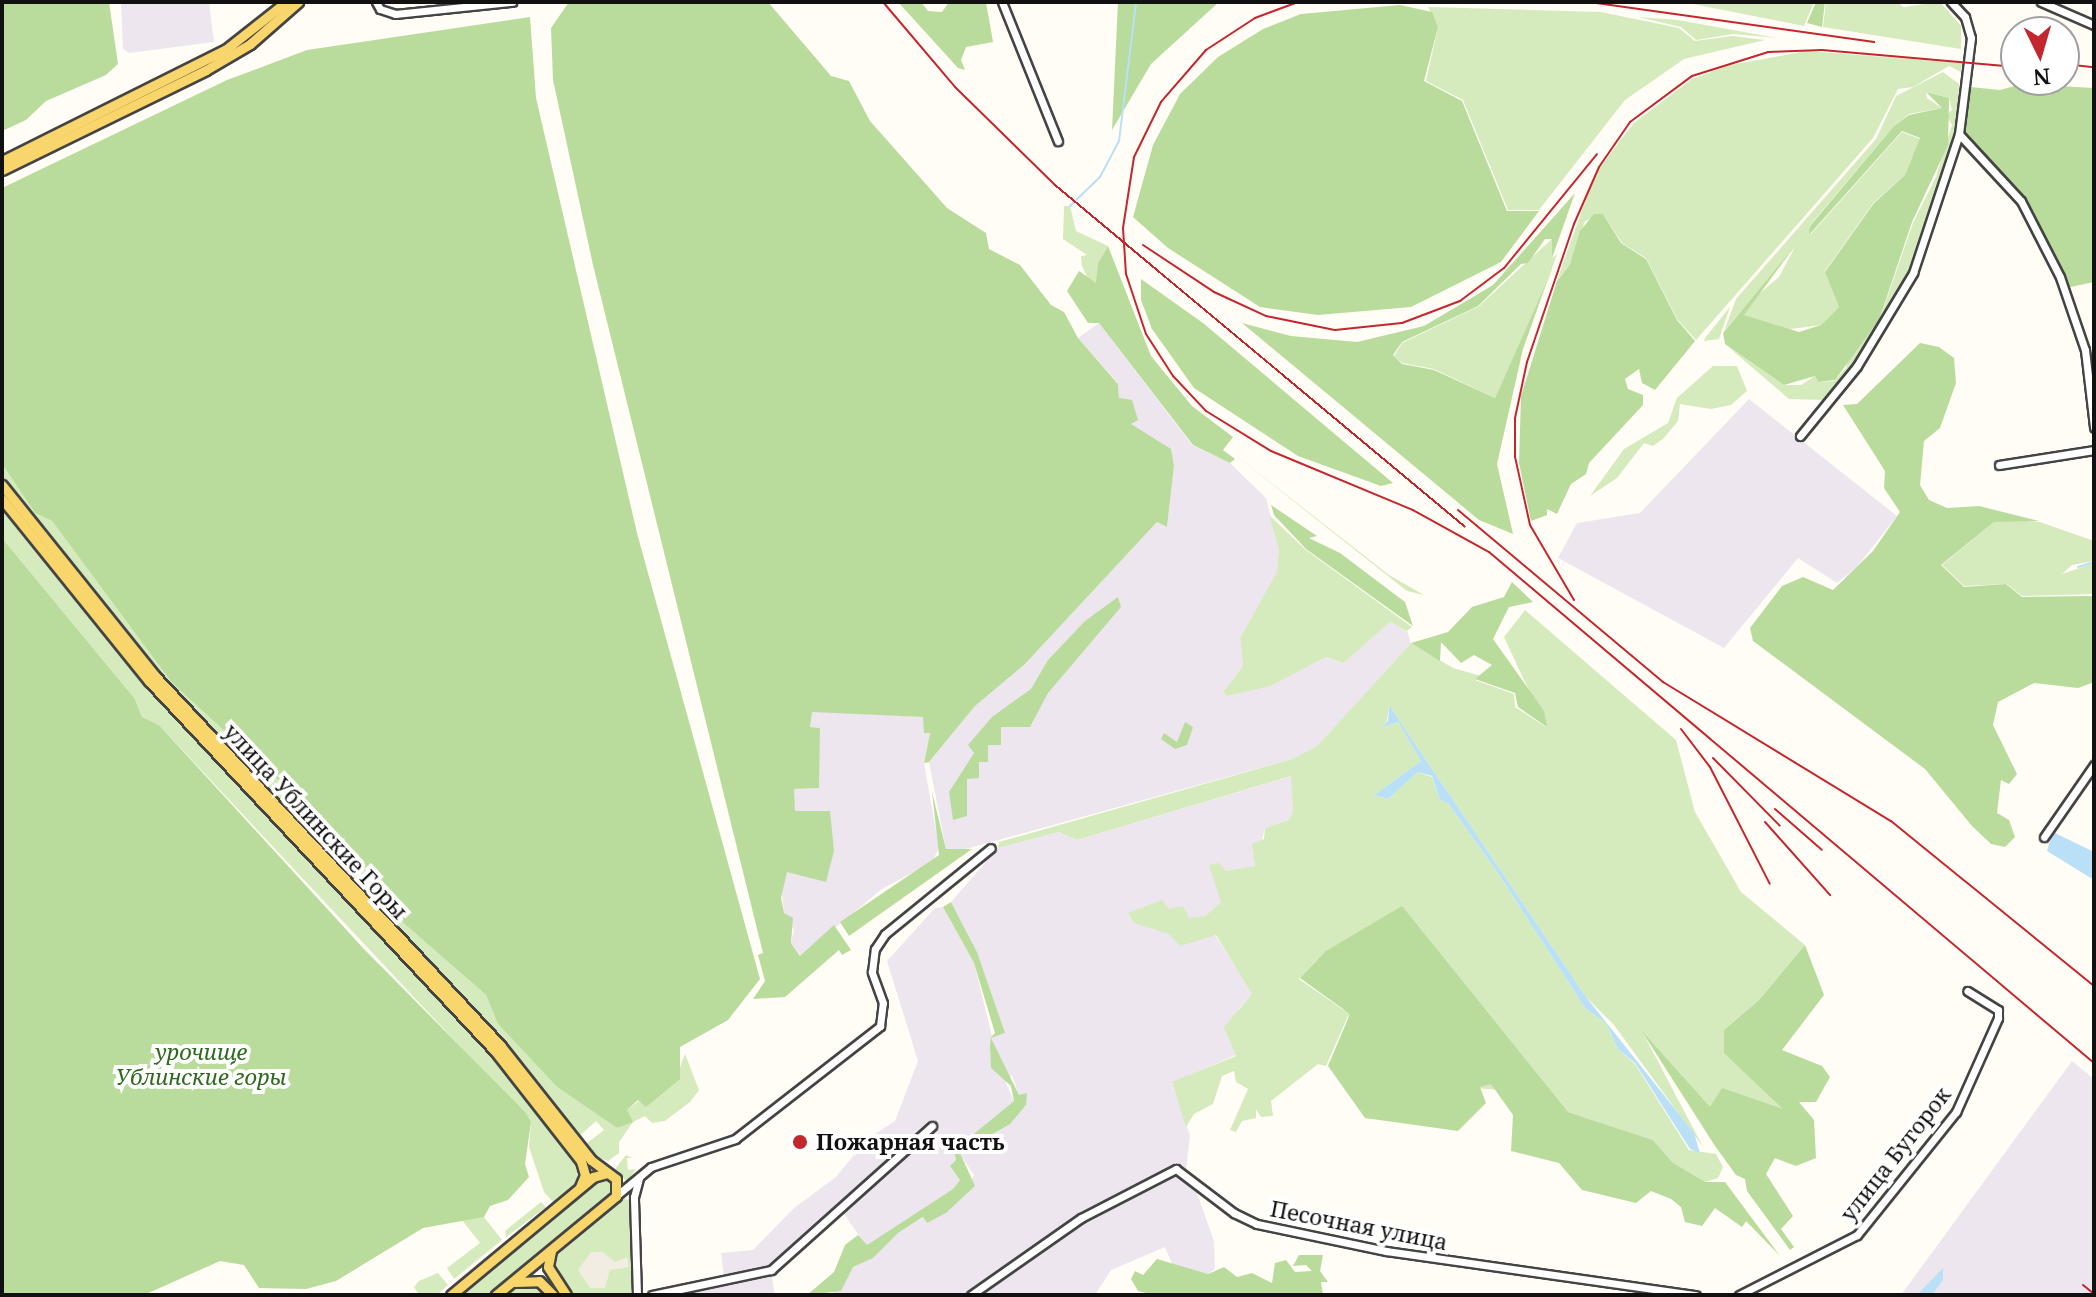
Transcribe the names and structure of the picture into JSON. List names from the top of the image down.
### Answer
{
  "streets": {
    "main road": ["улица Ублинские Горы"],
    "street": ["улица Бугорок", "Песочная улица"]
  },
  "parks": ["урочище Ублинские горы"],
  "places": ["Пожарная часть"],
  "north": "bottom"
}
